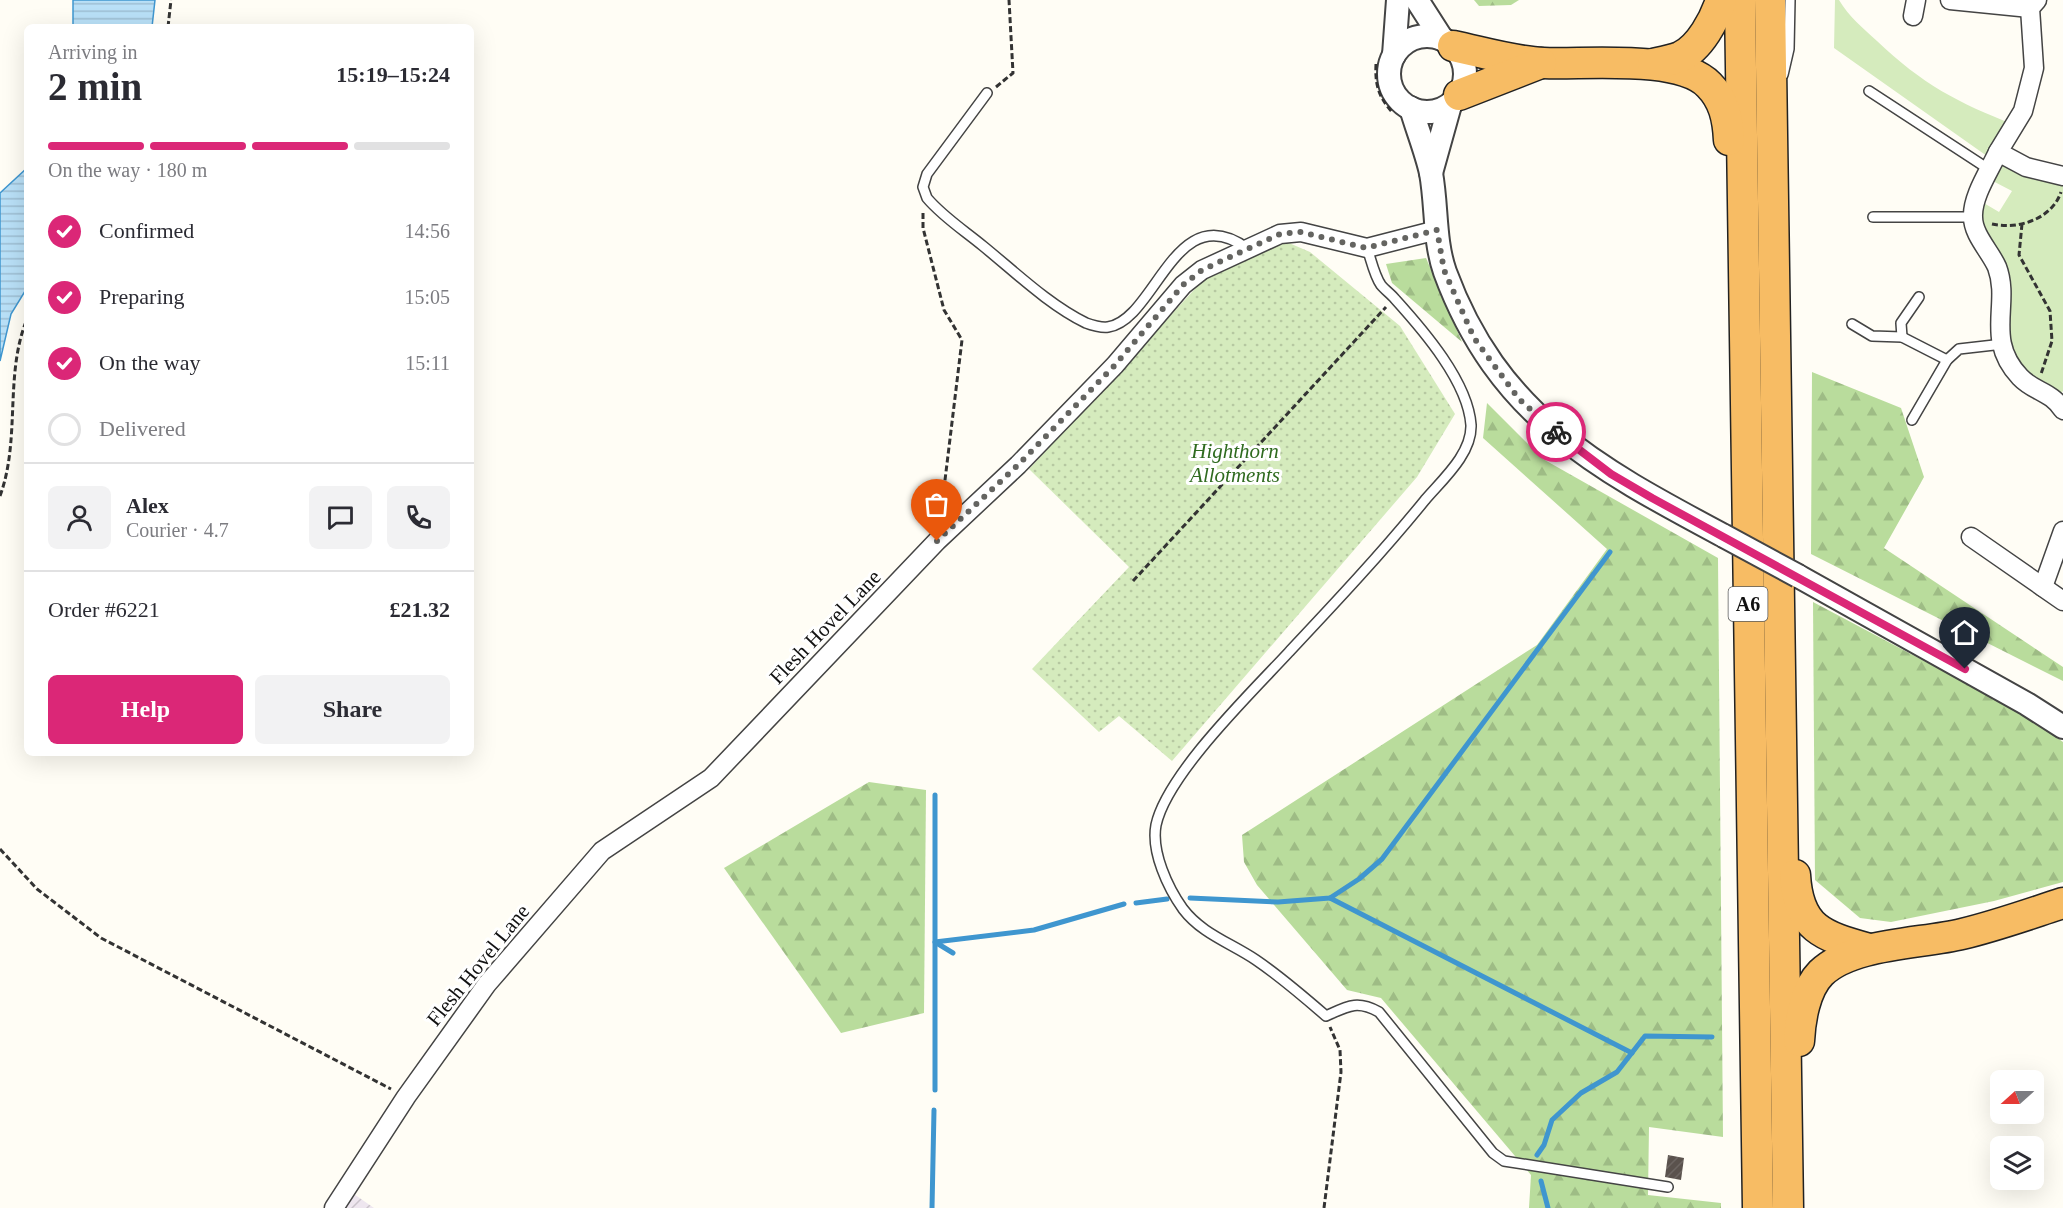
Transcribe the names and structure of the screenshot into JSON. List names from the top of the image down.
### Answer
{
  "streets": {
    "highway": ["A6"],
    "street": ["Flesh Hovel Lane"]
  },
  "parks": ["Highthorn Allotments"],
  "north": "left",
  "page": {
    "heading": ["2 min", "Arriving in", "15:19–15:24"],
    "panel": [
      "Alex",
      "Courier · 4.7",
      "Order #6221",
      "£21.32"
    ],
    "bar": "On the way · 180 m",
    "list": [
      ["Confirmed", "14:56"],
      ["Preparing", "15:05"],
      ["On the way", "15:11"],
      "Delivered"
    ],
    "buttons": ["Help", "Share"]
  }
}
